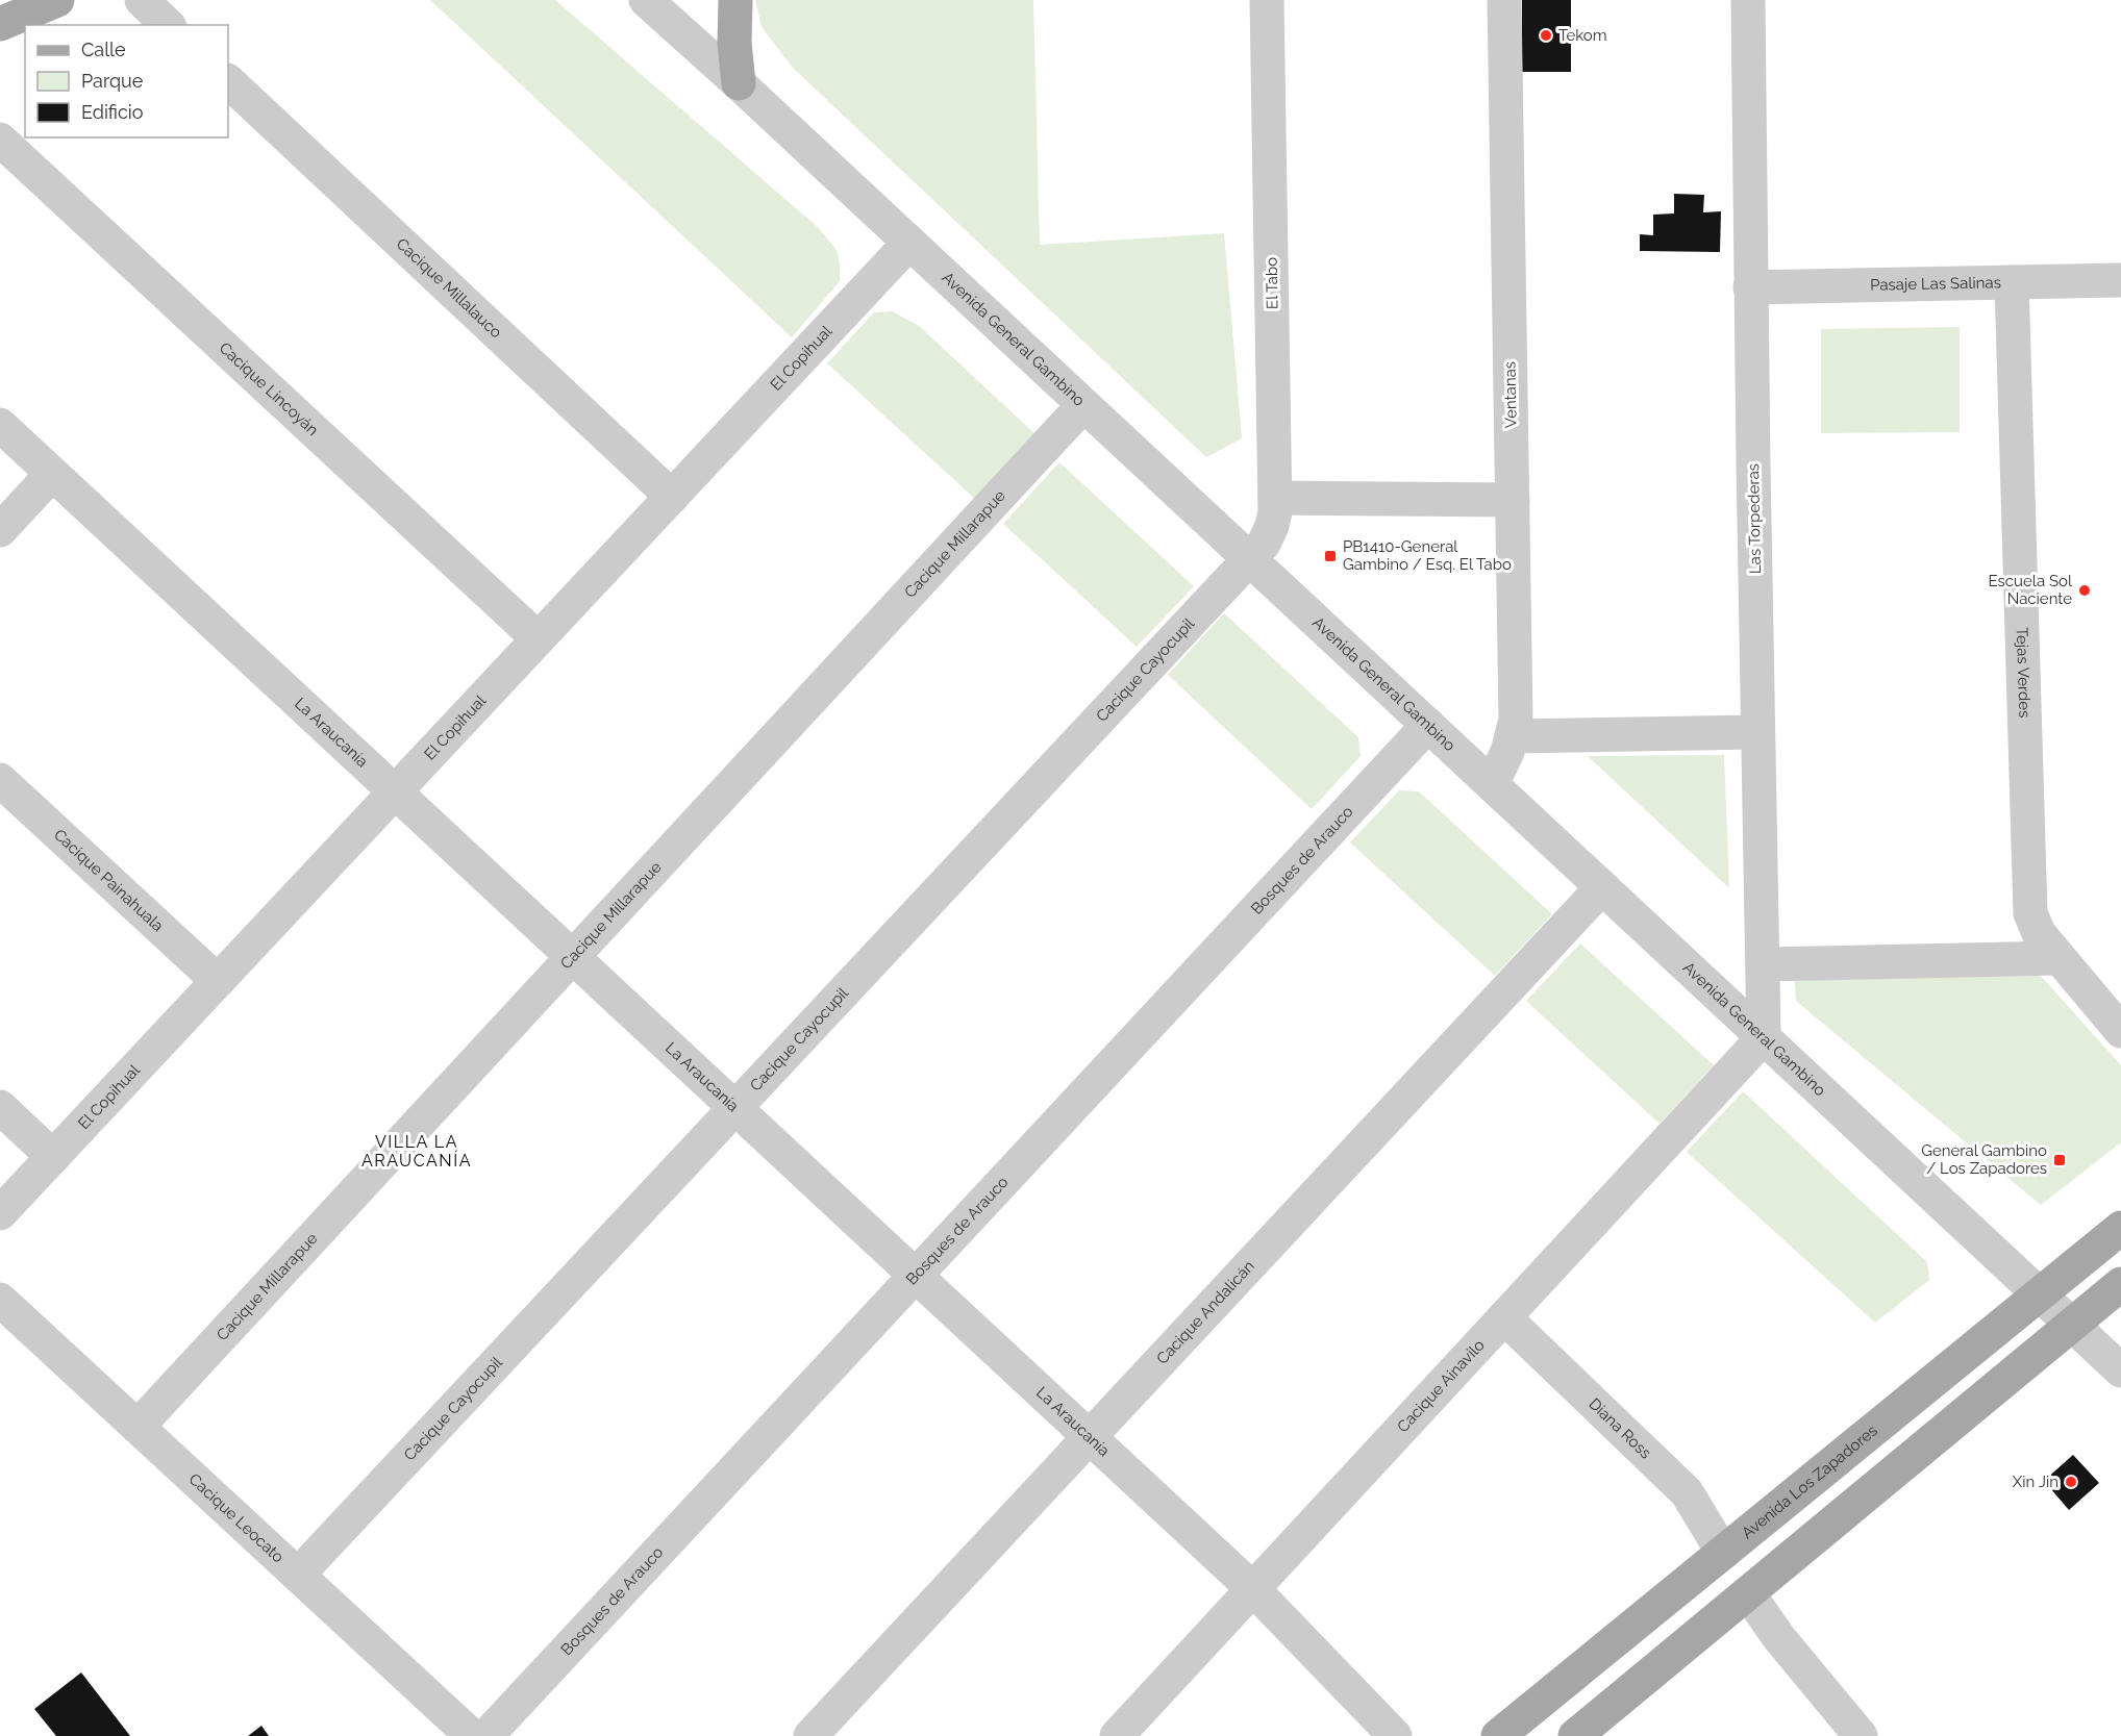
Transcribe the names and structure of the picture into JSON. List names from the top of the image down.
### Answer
{
  "streets": {
    "main road": ["Avenida Los Zapadores"],
    "street": [
      "El Tabo",
      "Pasaje Las Salinas",
      "Cacique Millalauco",
      "Avenida General Gambino",
      "El Copihual",
      "Cacique Lincoyán",
      "Ventanas",
      "Las Torpederas",
      "Cacique Millarapue",
      "Cacique Cayocupil",
      "Tejas Verdes",
      "La Araucanía",
      "Bosques de Arauco",
      "Cacique Painahuala",
      "Cacique Andalicán",
      "Cacique Ainavilo",
      "Diana Ross",
      "Cacique Leocato"
    ]
  },
  "crossings": [
    ["El Tabo", "Avenida General Gambino"],
    ["El Tabo", "Cacique Cayocupil"],
    ["Pasaje Las Salinas", "Las Torpederas"],
    ["Pasaje Las Salinas", "Tejas Verdes"],
    ["Cacique Millalauco", "El Copihual"],
    ["Avenida General Gambino", "El Copihual"],
    ["Avenida General Gambino", "Ventanas"],
    ["Avenida General Gambino", "Las Torpederas"],
    ["Avenida General Gambino", "Cacique Millarapue"],
    ["Avenida General Gambino", "Cacique Cayocupil"],
    ["Avenida General Gambino", "Bosques de Arauco"],
    ["Avenida General Gambino", "Cacique Andalicán"],
    ["Avenida General Gambino", "Cacique Ainavilo"],
    ["Avenida General Gambino", "Avenida Los Zapadores"],
    ["El Copihual", "Cacique Lincoyán"],
    ["El Copihual", "La Araucanía"],
    ["El Copihual", "Cacique Painahuala"],
    ["Las Torpederas", "Cacique Ainavilo"],
    ["Cacique Millarapue", "La Araucanía"],
    ["Cacique Millarapue", "Cacique Leocato"],
    ["Cacique Cayocupil", "La Araucanía"],
    ["Cacique Cayocupil", "Cacique Leocato"],
    ["La Araucanía", "Bosques de Arauco"],
    ["La Araucanía", "Cacique Andalicán"],
    ["La Araucanía", "Cacique Ainavilo"],
    ["Cacique Ainavilo", "Diana Ross"],
    ["Diana Ross", "Avenida Los Zapadores"]
  ],
  "districts": ["VILLA LA ARAUCANÍA"],
  "places": {
    "other": ["Tekom", "Escuela Sol Naciente", "Xin Jin"],
    "transit": ["PB1410-General Gambino / Esq. El Tabo", "General Gambino / Los Zapadores"]
  },
  "legend": ["Calle", "Parque", "Edificio"]
}
